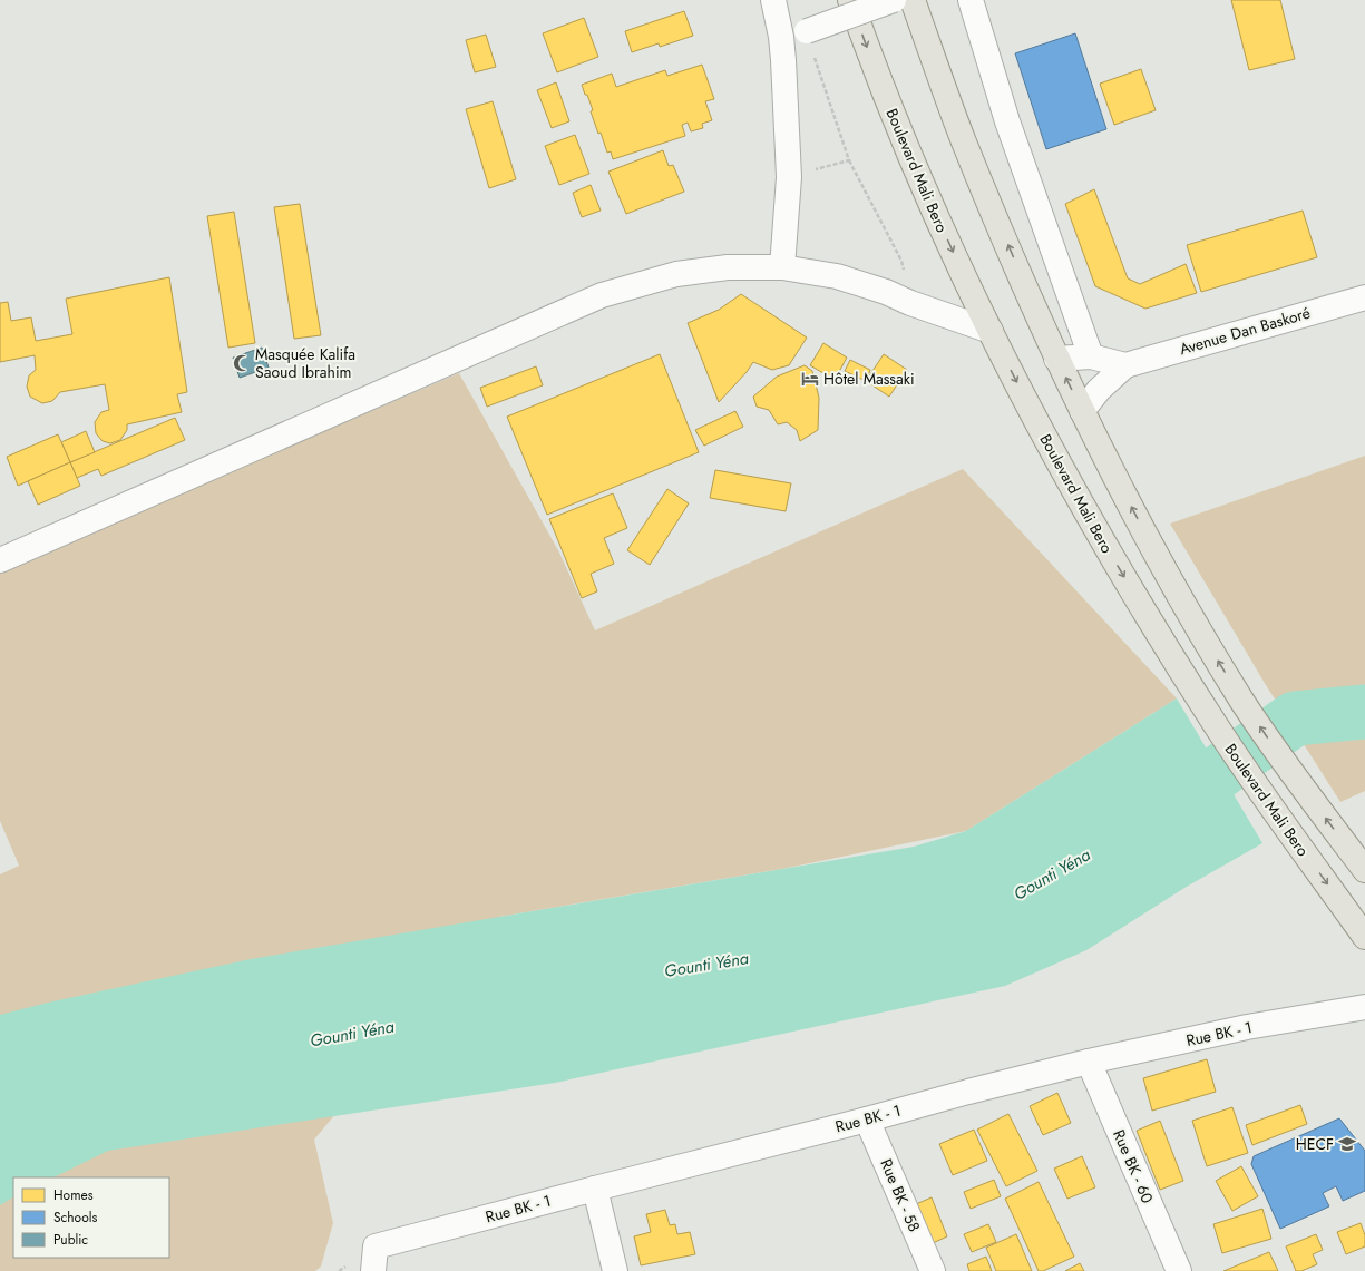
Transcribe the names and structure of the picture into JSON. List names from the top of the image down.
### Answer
{
  "streets": {
    "main road": ["Boulevard Mali Bero"],
    "street": [
      "Avenue Dan Baskoré",
      "Rue BK - 1",
      "Rue BK - 60",
      "Rue BK - 58"
    ]
  },
  "crossings": [
    ["Rue BK - 1", "Rue BK - 60"],
    ["Rue BK - 1", "Rue BK - 58"]
  ],
  "water": ["Gounti Yéna"],
  "places": {
    "mosque": ["Masquée Kalifa Saoud Ibrahim"],
    "hotel": ["Hôtel Massaki"],
    "school or university": ["HECF"]
  },
  "legend": ["Homes", "Schools", "Public"]
}
